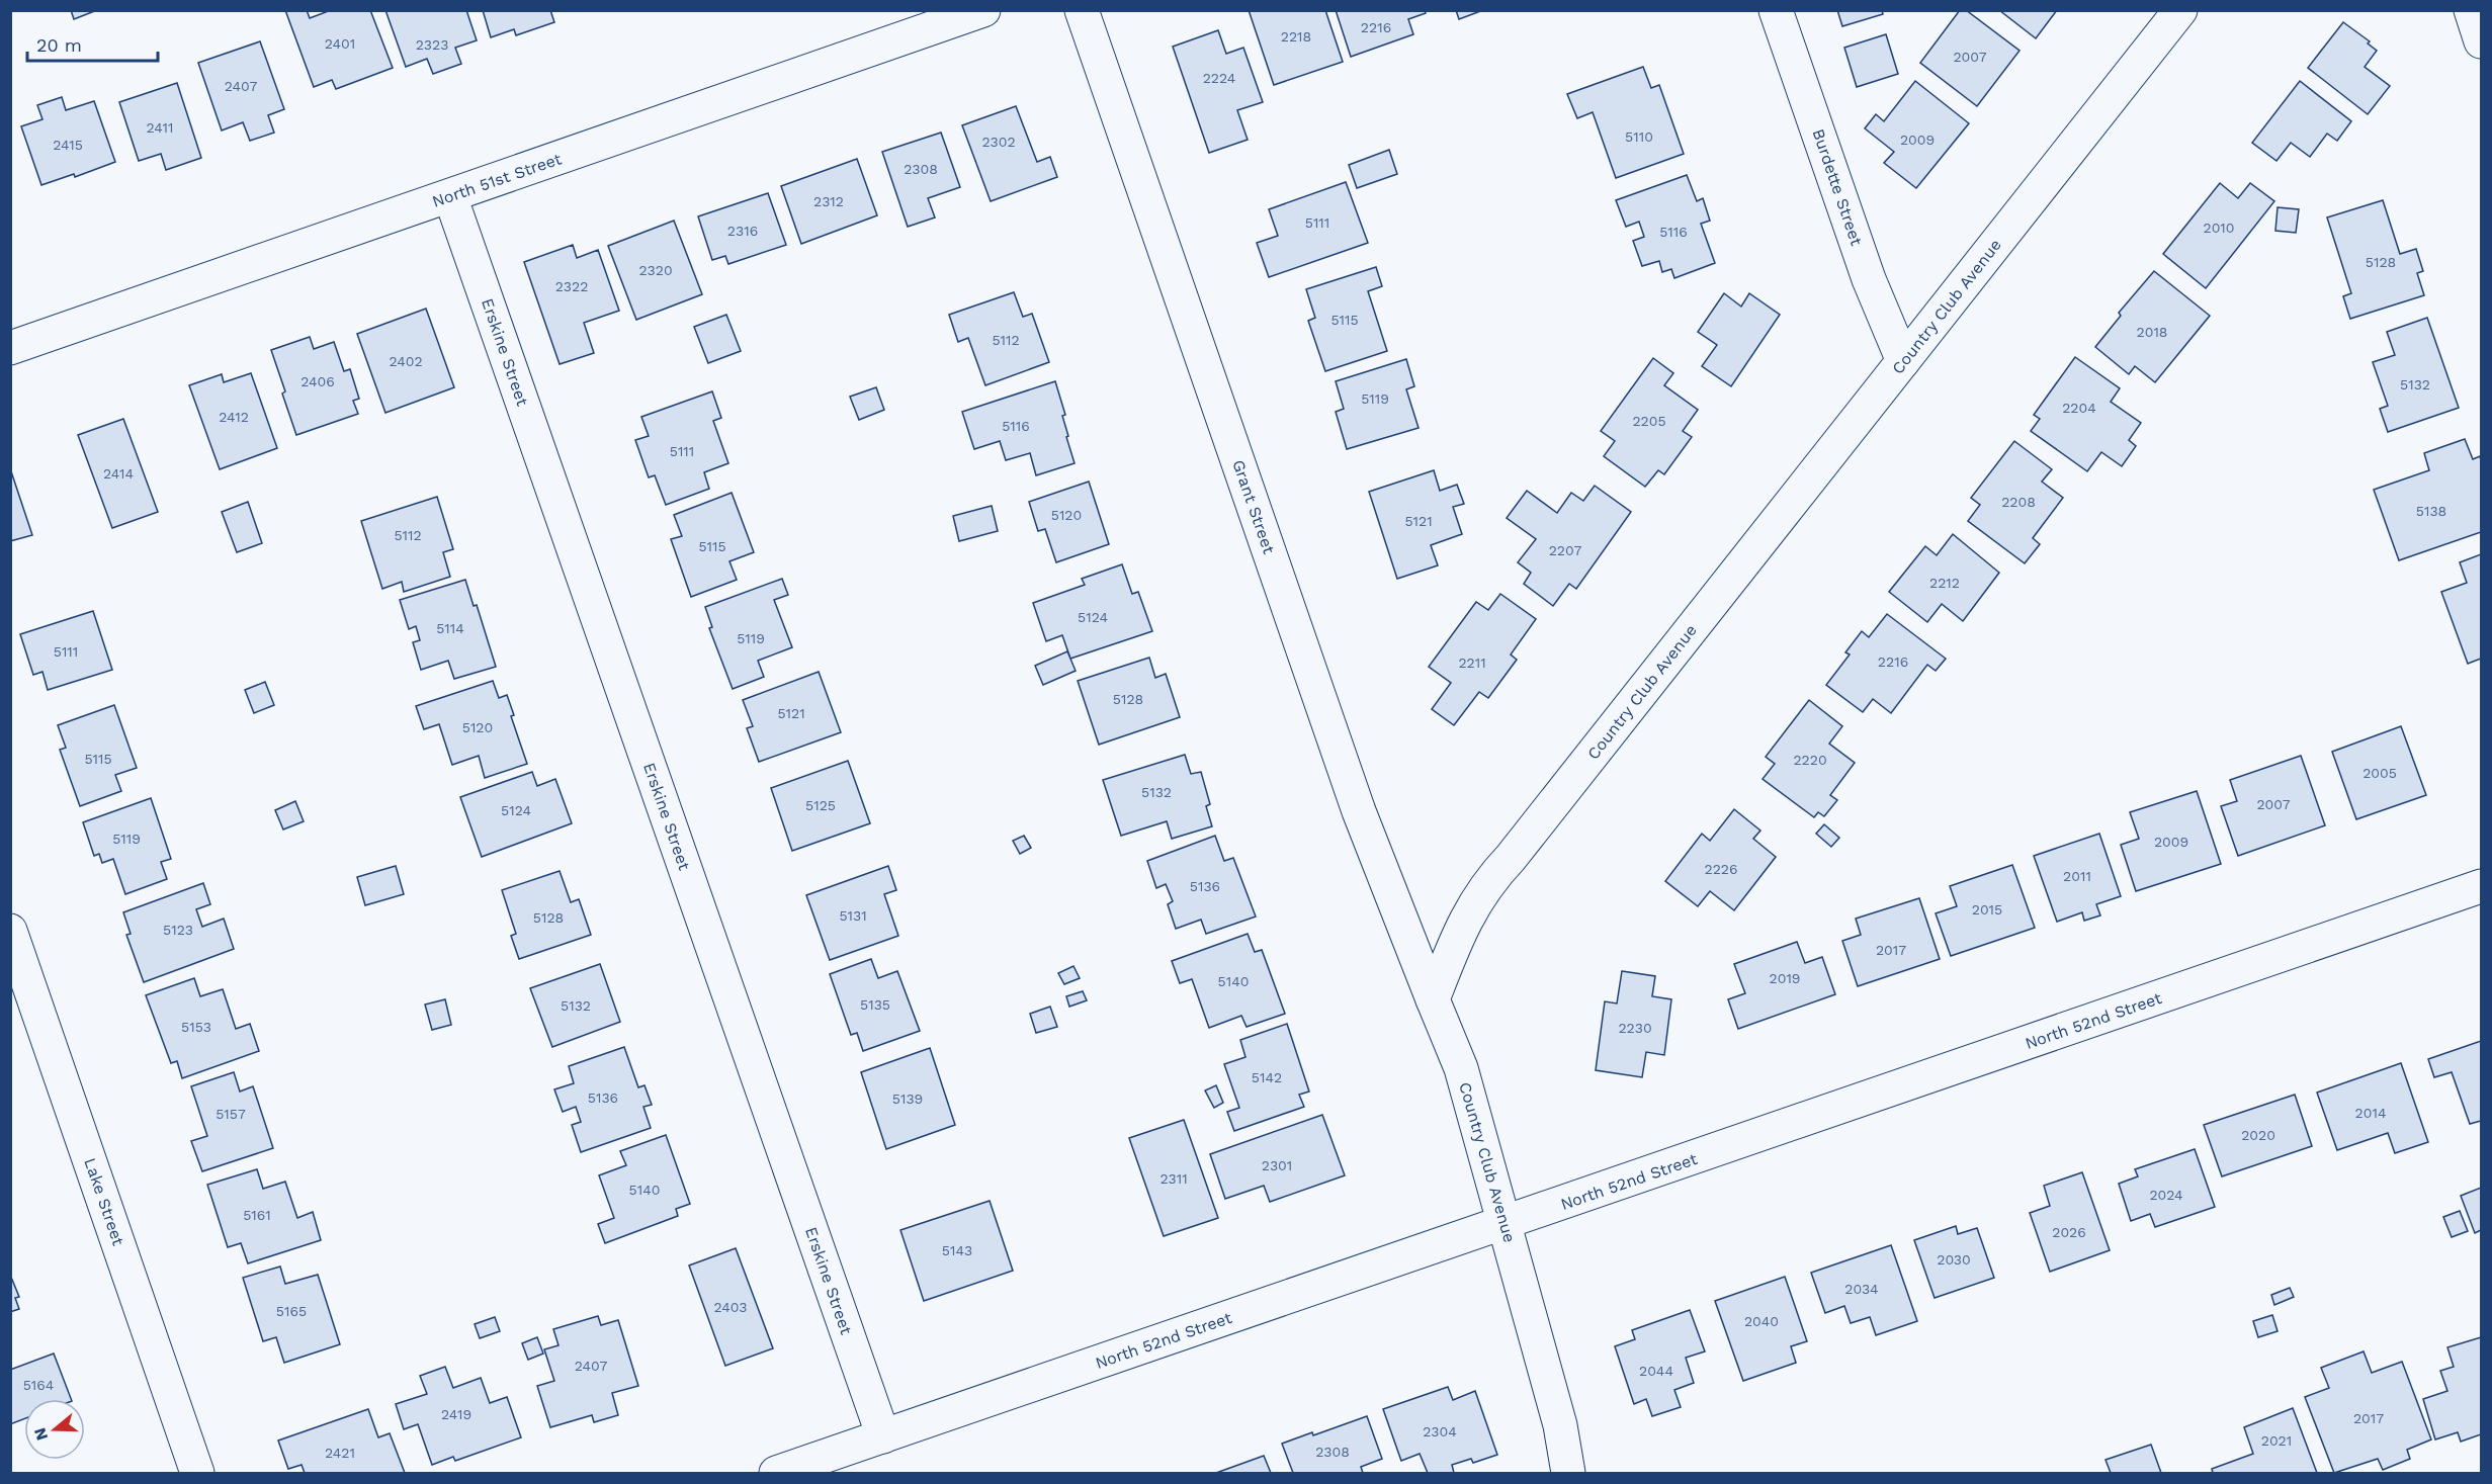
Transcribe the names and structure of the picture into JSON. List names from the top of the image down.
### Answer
{
  "streets": {
    "street": [
      "North 51st Street",
      "Burdette Street",
      "Country Club Avenue",
      "Erskine Street",
      "Grant Street",
      "North 52nd Street",
      "Lake Street"
    ]
  },
  "crossings": [
    ["North 51st Street", "Erskine Street"],
    ["Burdette Street", "Country Club Avenue"],
    ["Country Club Avenue", "Grant Street"],
    ["Country Club Avenue", "North 52nd Street"],
    ["Erskine Street", "North 52nd Street"]
  ],
  "house_numbers": [
    "2216",
    "2218",
    "2401",
    "2323",
    "2007",
    "2224",
    "2407",
    "2411",
    "5110",
    "2009",
    "2302",
    "2415",
    "2308",
    "2312",
    "5111",
    "2010",
    "2316",
    "5116",
    "5128",
    "2320",
    "2322",
    "5115",
    "2018",
    "5112",
    "2402",
    "2406",
    "5132",
    "5119",
    "2204",
    "2412",
    "2205",
    "5116",
    "5111",
    "2414",
    "2208",
    "5138",
    "5120",
    "5121",
    "5112",
    "5115",
    "2207",
    "2212",
    "5124",
    "5114",
    "5119",
    "5111",
    "2216",
    "2211",
    "5128",
    "5121",
    "5120",
    "5115",
    "2220",
    "2005",
    "5132",
    "2007",
    "5125",
    "5124",
    "5119",
    "2009",
    "2226",
    "2011",
    "5136",
    "2015",
    "5131",
    "5128",
    "5123",
    "2017",
    "2019",
    "5140",
    "5135",
    "5132",
    "5153",
    "2230",
    "5142",
    "5136",
    "5139",
    "2014",
    "5157",
    "2020",
    "2301",
    "2311",
    "5140",
    "2024",
    "5161",
    "2026",
    "5143",
    "2030",
    "2034",
    "2403",
    "5165",
    "2040",
    "2407",
    "2044",
    "5164",
    "2419",
    "2017",
    "2304",
    "2021",
    "2308",
    "2421"
  ],
  "scale_bar": "20 m",
  "north": "left"
}
